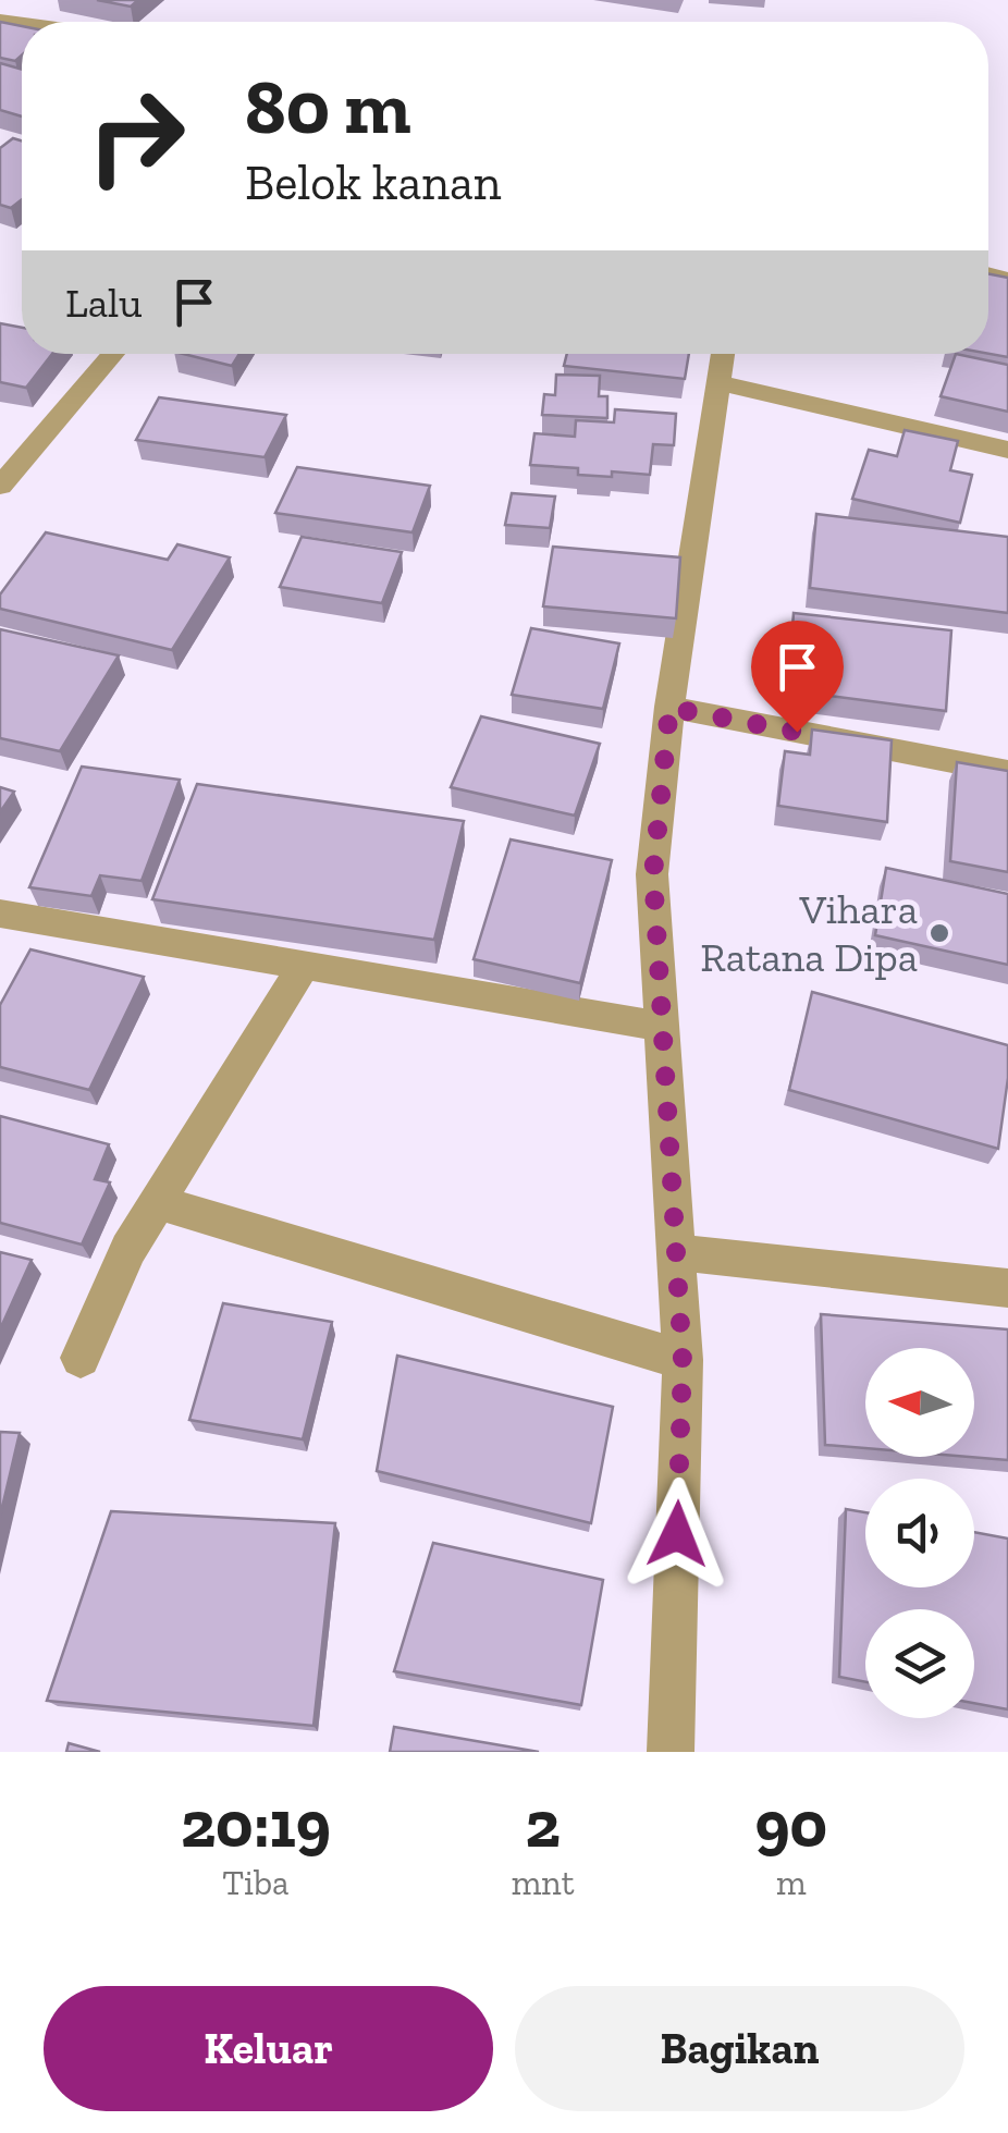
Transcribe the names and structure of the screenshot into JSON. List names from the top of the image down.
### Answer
{
  "places": ["Vihara Ratana Dipa"],
  "north": "left",
  "page": {
    "turn": ["80 m", "Belok kanan"],
    "then": "Lalu",
    "eta": [
      "20:19",
      "Tiba",
      "2",
      "mnt",
      "90",
      "m"
    ],
    "buttons": ["Keluar", "Bagikan"]
  }
}
